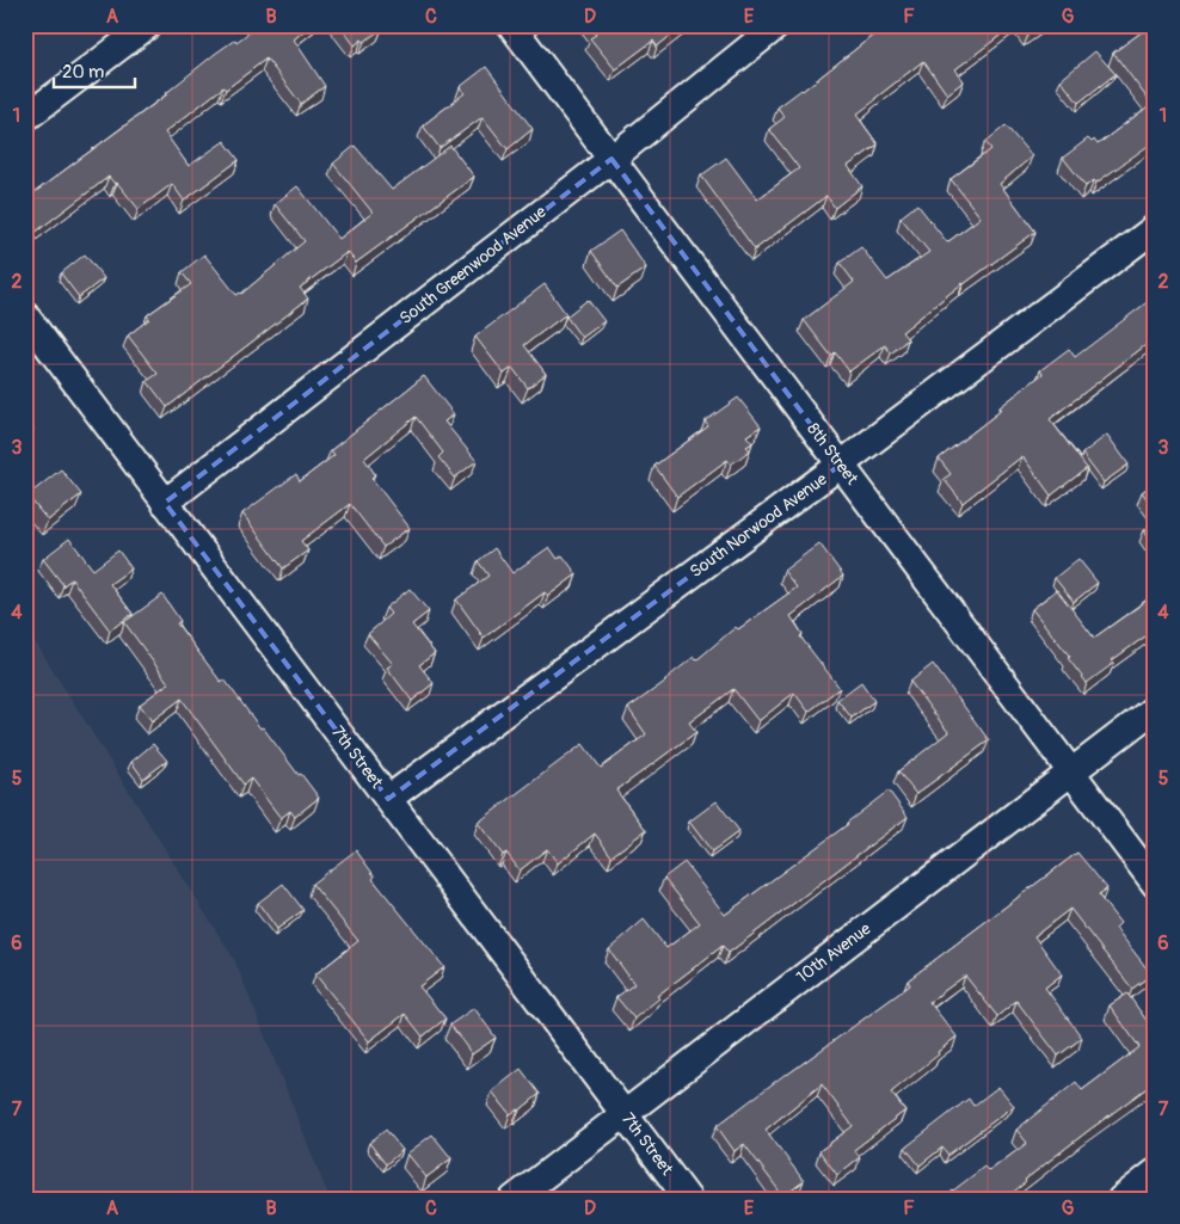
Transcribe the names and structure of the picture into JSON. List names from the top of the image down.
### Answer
{
  "streets": {
    "street": [
      "South Greenwood Avenue",
      "8th Street",
      "South Norwood Avenue",
      "7th Street",
      "10th Avenue"
    ]
  },
  "crossings": [
    ["South Greenwood Avenue", "8th Street"],
    ["South Greenwood Avenue", "7th Street"],
    ["8th Street", "South Norwood Avenue"],
    ["8th Street", "10th Avenue"],
    ["South Norwood Avenue", "7th Street"],
    ["7th Street", "10th Avenue"]
  ],
  "scale_bar": "20 m",
  "grid": {
    "columns": [
      "A",
      "B",
      "C",
      "D",
      "E",
      "F",
      "G"
    ],
    "rows": [
      "1",
      "2",
      "3",
      "4",
      "5",
      "6",
      "7"
    ]
  }
}
